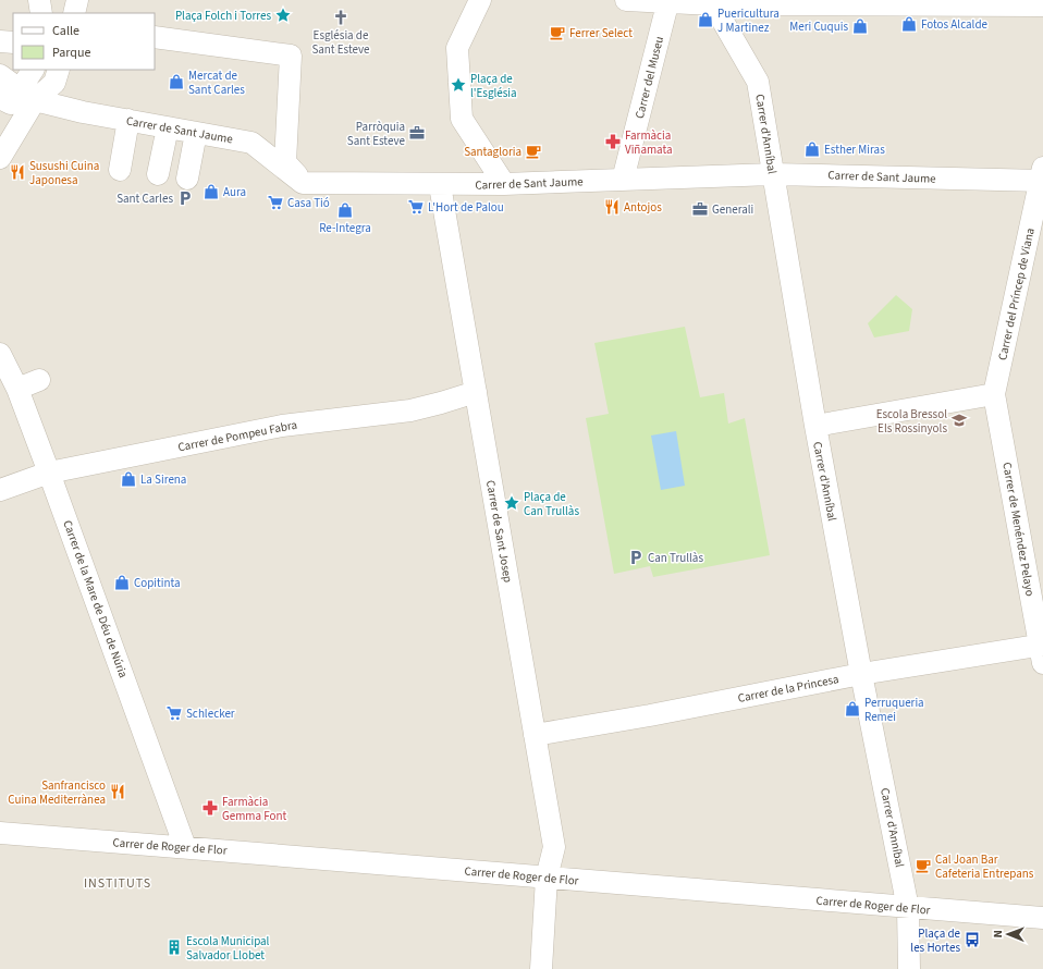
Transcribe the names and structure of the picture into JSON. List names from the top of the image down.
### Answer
{
  "streets": {
    "street": [
      "Carrer del Museu",
      "Carrer de Sant Jaume",
      "Carrer d'Anníbal",
      "Carrer del Príncep de Viana",
      "Carrer de Pompeu Fabra",
      "Carrer de Menéndez Pelayo",
      "Carrer de Sant Josep",
      "Carrer de la Mare de Déu de Núria",
      "Carrer de la Princesa",
      "Carrer de Roger de Flor"
    ]
  },
  "crossings": [
    ["Carrer del Museu", "Carrer de Sant Jaume"],
    ["Carrer de Sant Jaume", "Carrer d'Anníbal"],
    ["Carrer de Sant Jaume", "Carrer del Príncep de Viana"],
    ["Carrer de Sant Jaume", "Carrer de Sant Josep"],
    ["Carrer d'Anníbal", "Carrer de la Princesa"],
    ["Carrer d'Anníbal", "Carrer de Roger de Flor"],
    ["Carrer del Príncep de Viana", "Carrer de Menéndez Pelayo"],
    ["Carrer de Pompeu Fabra", "Carrer de Sant Josep"],
    ["Carrer de Pompeu Fabra", "Carrer de la Mare de Déu de Núria"],
    ["Carrer de Menéndez Pelayo", "Carrer de la Princesa"],
    ["Carrer de Sant Josep", "Carrer de la Princesa"],
    ["Carrer de Sant Josep", "Carrer de Roger de Flor"],
    ["Carrer de la Mare de Déu de Núria", "Carrer de Roger de Flor"]
  ],
  "districts": ["INSTITUTS"],
  "places": {
    "place": ["Plaça Folch i Torres", "Plaça de l'Església", "Plaça de Can Trullàs"],
    "church": ["Església de Sant Esteve"],
    "shop": [
      "Puericultura J Martinez",
      "Fotos Alcalde",
      "Meri Cuquis",
      "Mercat de Sant Carles",
      "Esther Miras",
      "Aura",
      "Re-Integra",
      "La Sirena",
      "Copitinta",
      "Perruqueria Remei"
    ],
    "cafe": ["Ferrer Select", "Santagloria", "Cal Joan Bar Cafeteria Entrepans"],
    "office": ["Parròquia Sant Esteve", "Generali"],
    "pharmacy": ["Farmàcia Viñamata", "Farmàcia Gemma Font"],
    "restaurant": ["Susushi Cuina Japonesa", "Antojos", "Sanfrancisco Cuina Mediterrànea"],
    "parking": ["Sant Carles", "Can Trullàs"],
    "supermarket": ["Casa Tió", "L'Hort de Palou", "Schlecker"],
    "school or university": ["Escola Bressol Els Rossinyols"],
    "bus stop": ["Plaça de les Hortes"],
    "building": ["Escola Municipal Salvador Llobet"]
  },
  "legend": ["Calle", "Parque"],
  "north": "left"
}
